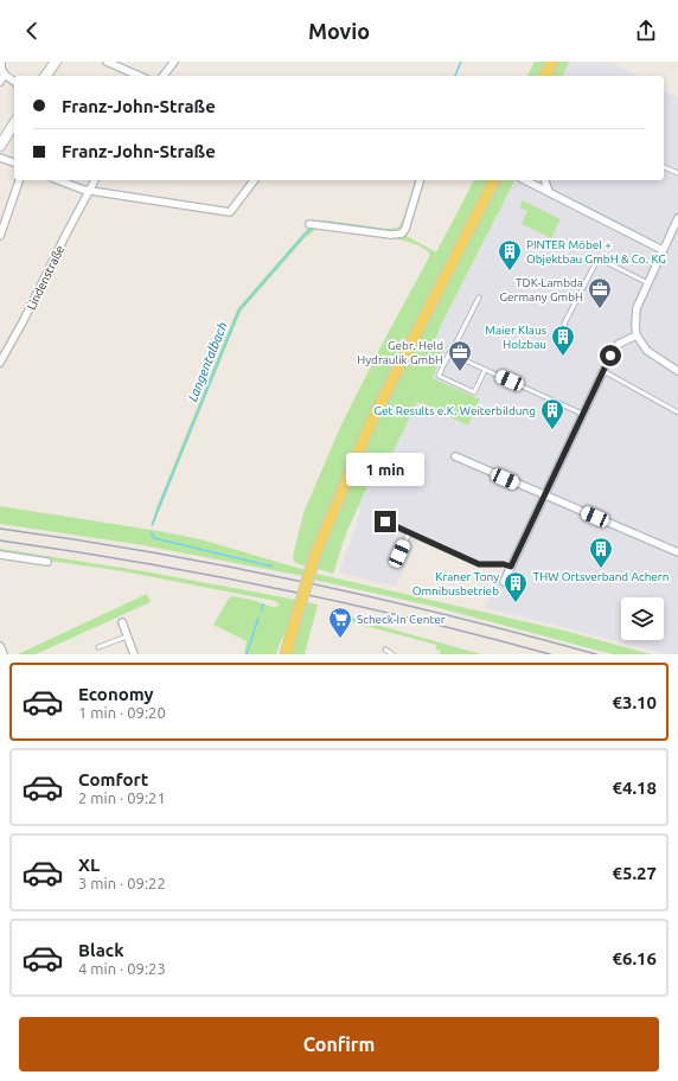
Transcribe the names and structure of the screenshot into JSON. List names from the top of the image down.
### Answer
{
  "streets": {
    "street": ["Lindenstraße"]
  },
  "water": ["Langentalbach"],
  "places": {
    "building": [
      "PINTER Möbel + Objektbau GmbH & Co. KG",
      "Maier Klaus Holzbau",
      "Get Results e.K. Weiterbildung",
      "THW Ortsverband Achern",
      "Kraner Tony Omnibusbetrieb"
    ],
    "office": ["TDK-Lambda Germany GmbH", "Gebr. Held Hydraulik GmbH"],
    "supermarket": ["Scheck-In Center"]
  },
  "page": {
    "header": "Movio",
    "banner": ["Franz-John-Straße", "Franz-John-Straße"],
    "bubble": "1 min",
    "list": [
      {
        "name": "Economy",
        "note": "1 min · 09:20",
        "value": "€3.10"
      },
      {
        "name": "Comfort",
        "note": "2 min · 09:21",
        "value": "€4.18"
      },
      {
        "name": "XL",
        "note": "3 min · 09:22",
        "value": "€5.27"
      },
      {
        "name": "Black",
        "note": "4 min · 09:23",
        "value": "€6.16"
      }
    ],
    "buttons": "Confirm"
  }
}
